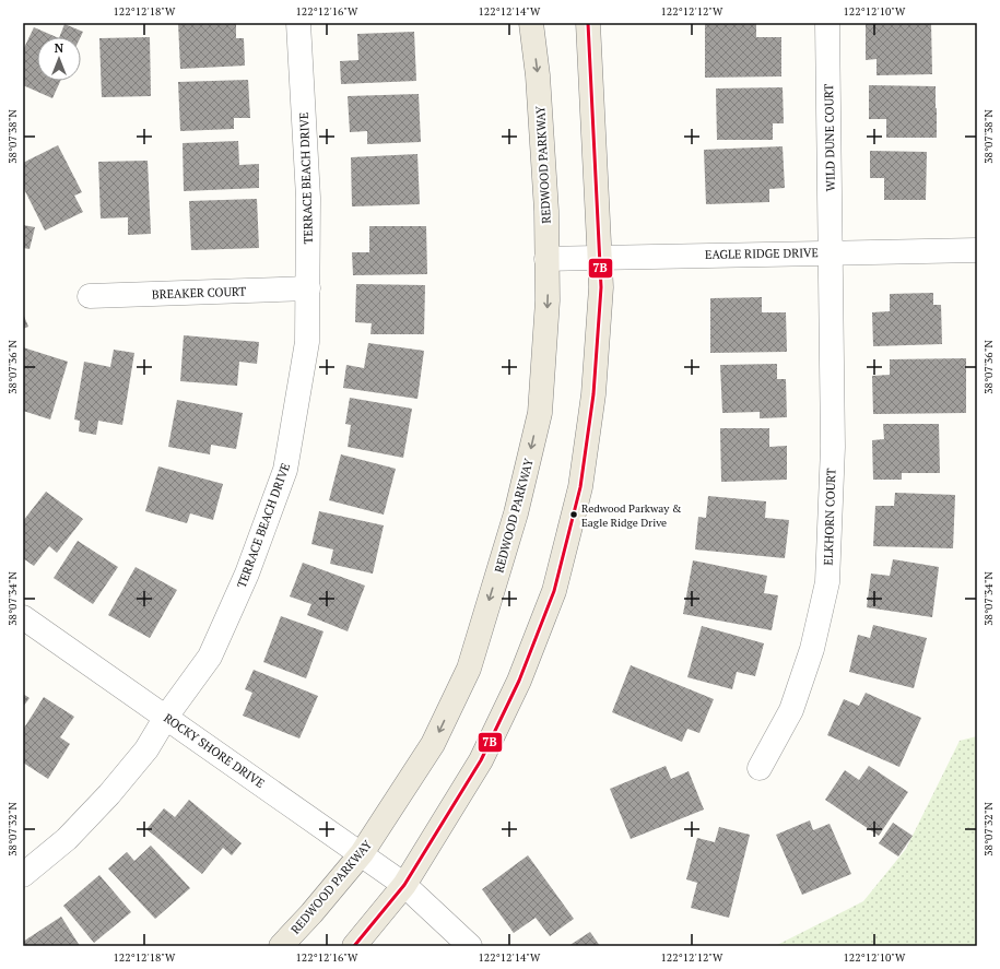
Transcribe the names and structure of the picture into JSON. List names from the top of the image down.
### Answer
{
  "streets": {
    "main road": ["REDWOOD PARKWAY"],
    "street": [
      "WILD DUNE COURT",
      "TERRACE BEACH DRIVE",
      "EAGLE RIDGE DRIVE",
      "BREAKER COURT",
      "ELKHORN COURT",
      "ROCKY SHORE DRIVE"
    ]
  },
  "crossings": [
    ["WILD DUNE COURT", "EAGLE RIDGE DRIVE"],
    ["WILD DUNE COURT", "ELKHORN COURT"],
    ["REDWOOD PARKWAY", "EAGLE RIDGE DRIVE"],
    ["REDWOOD PARKWAY", "ROCKY SHORE DRIVE"],
    ["TERRACE BEACH DRIVE", "BREAKER COURT"],
    ["TERRACE BEACH DRIVE", "ROCKY SHORE DRIVE"],
    ["EAGLE RIDGE DRIVE", "ELKHORN COURT"]
  ],
  "places": ["Redwood Parkway & Eagle Ridge Drive"],
  "lines": ["transit line 7B"],
  "north": "top",
  "coordinates": [
    "122°12'18\"W",
    "122°12'16\"W",
    "122°12'14\"W",
    "122°12'12\"W",
    "122°12'10\"W",
    "38°07'38\"N",
    "38°07'36\"N",
    "38°07'34\"N",
    "38°07'32\"N"
  ]
}
